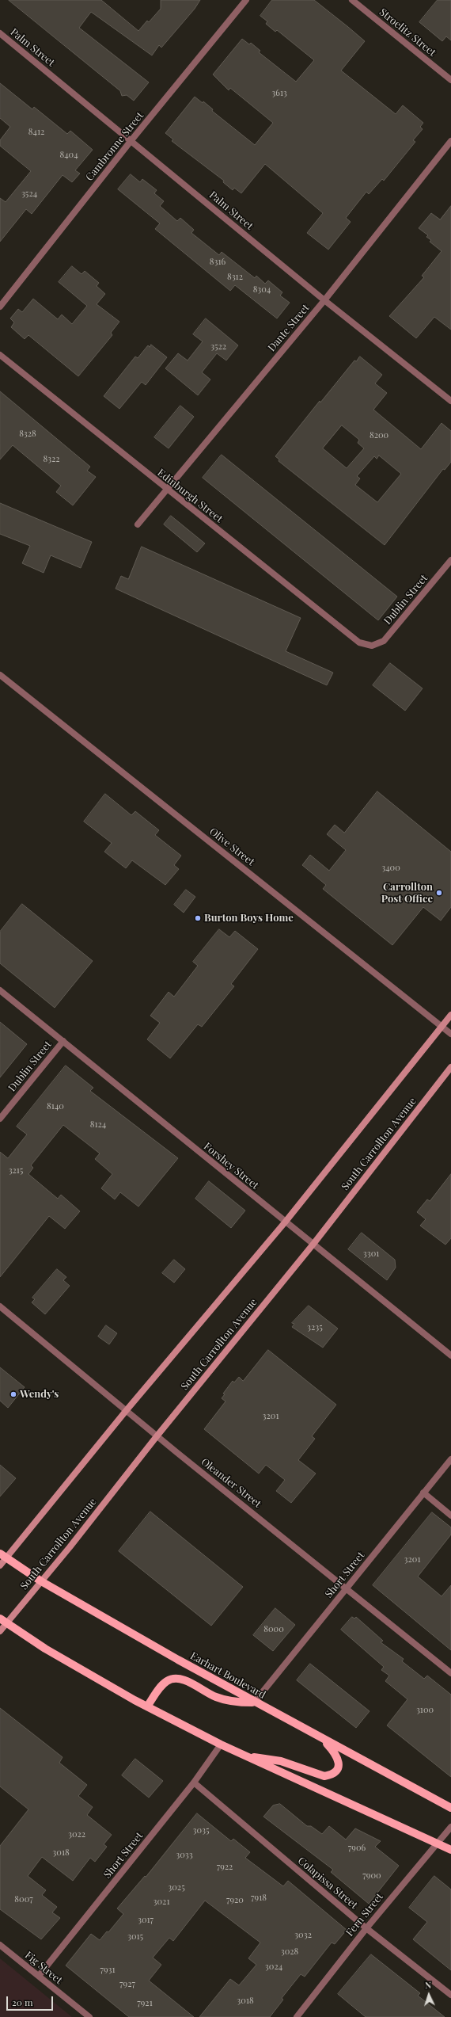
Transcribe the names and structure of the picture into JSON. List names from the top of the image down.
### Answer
{
  "streets": {
    "main road": ["South Carrollton Avenue", "Earhart Boulevard"],
    "street": [
      "Stroelitz Street",
      "Palm Street",
      "Cambronne Street",
      "Dante Street",
      "Edinburgh Street",
      "Dublin Street",
      "Olive Street",
      "Forshey Street",
      "Oleander Street",
      "Short Street",
      "Colapissa Street",
      "Fern Street",
      "Fig Street"
    ]
  },
  "crossings": [
    ["Palm Street", "Cambronne Street"],
    ["Palm Street", "Dante Street"],
    ["Dante Street", "Edinburgh Street"],
    ["Edinburgh Street", "Dublin Street"],
    ["Dublin Street", "Forshey Street"],
    ["South Carrollton Avenue", "Forshey Street"],
    ["South Carrollton Avenue", "Oleander Street"],
    ["South Carrollton Avenue", "Earhart Boulevard"],
    ["Oleander Street", "Short Street"],
    ["Short Street", "Earhart Boulevard"],
    ["Short Street", "Colapissa Street"],
    ["Short Street", "Fig Street"],
    ["Colapissa Street", "Fern Street"]
  ],
  "places": ["Carrollton Post Office", "Burton Boys Home", "Wendy's"],
  "house_numbers": [
    "3613",
    "8412",
    "8404",
    "3524",
    "8316",
    "8312",
    "8304",
    "3522",
    "8328",
    "8200",
    "8322",
    "3400",
    "8140",
    "8124",
    "3215",
    "3301",
    "3235",
    "3201",
    "3201",
    "8000",
    "3100",
    "3035",
    "3022",
    "7906",
    "3018",
    "3033",
    "7922",
    "7900",
    "3025",
    "7918",
    "8007",
    "7920",
    "3021",
    "3017",
    "3032",
    "3015",
    "3028",
    "3024",
    "7931",
    "7927",
    "3018",
    "7921"
  ],
  "scale_bar": "20 m",
  "north": "top"
}
